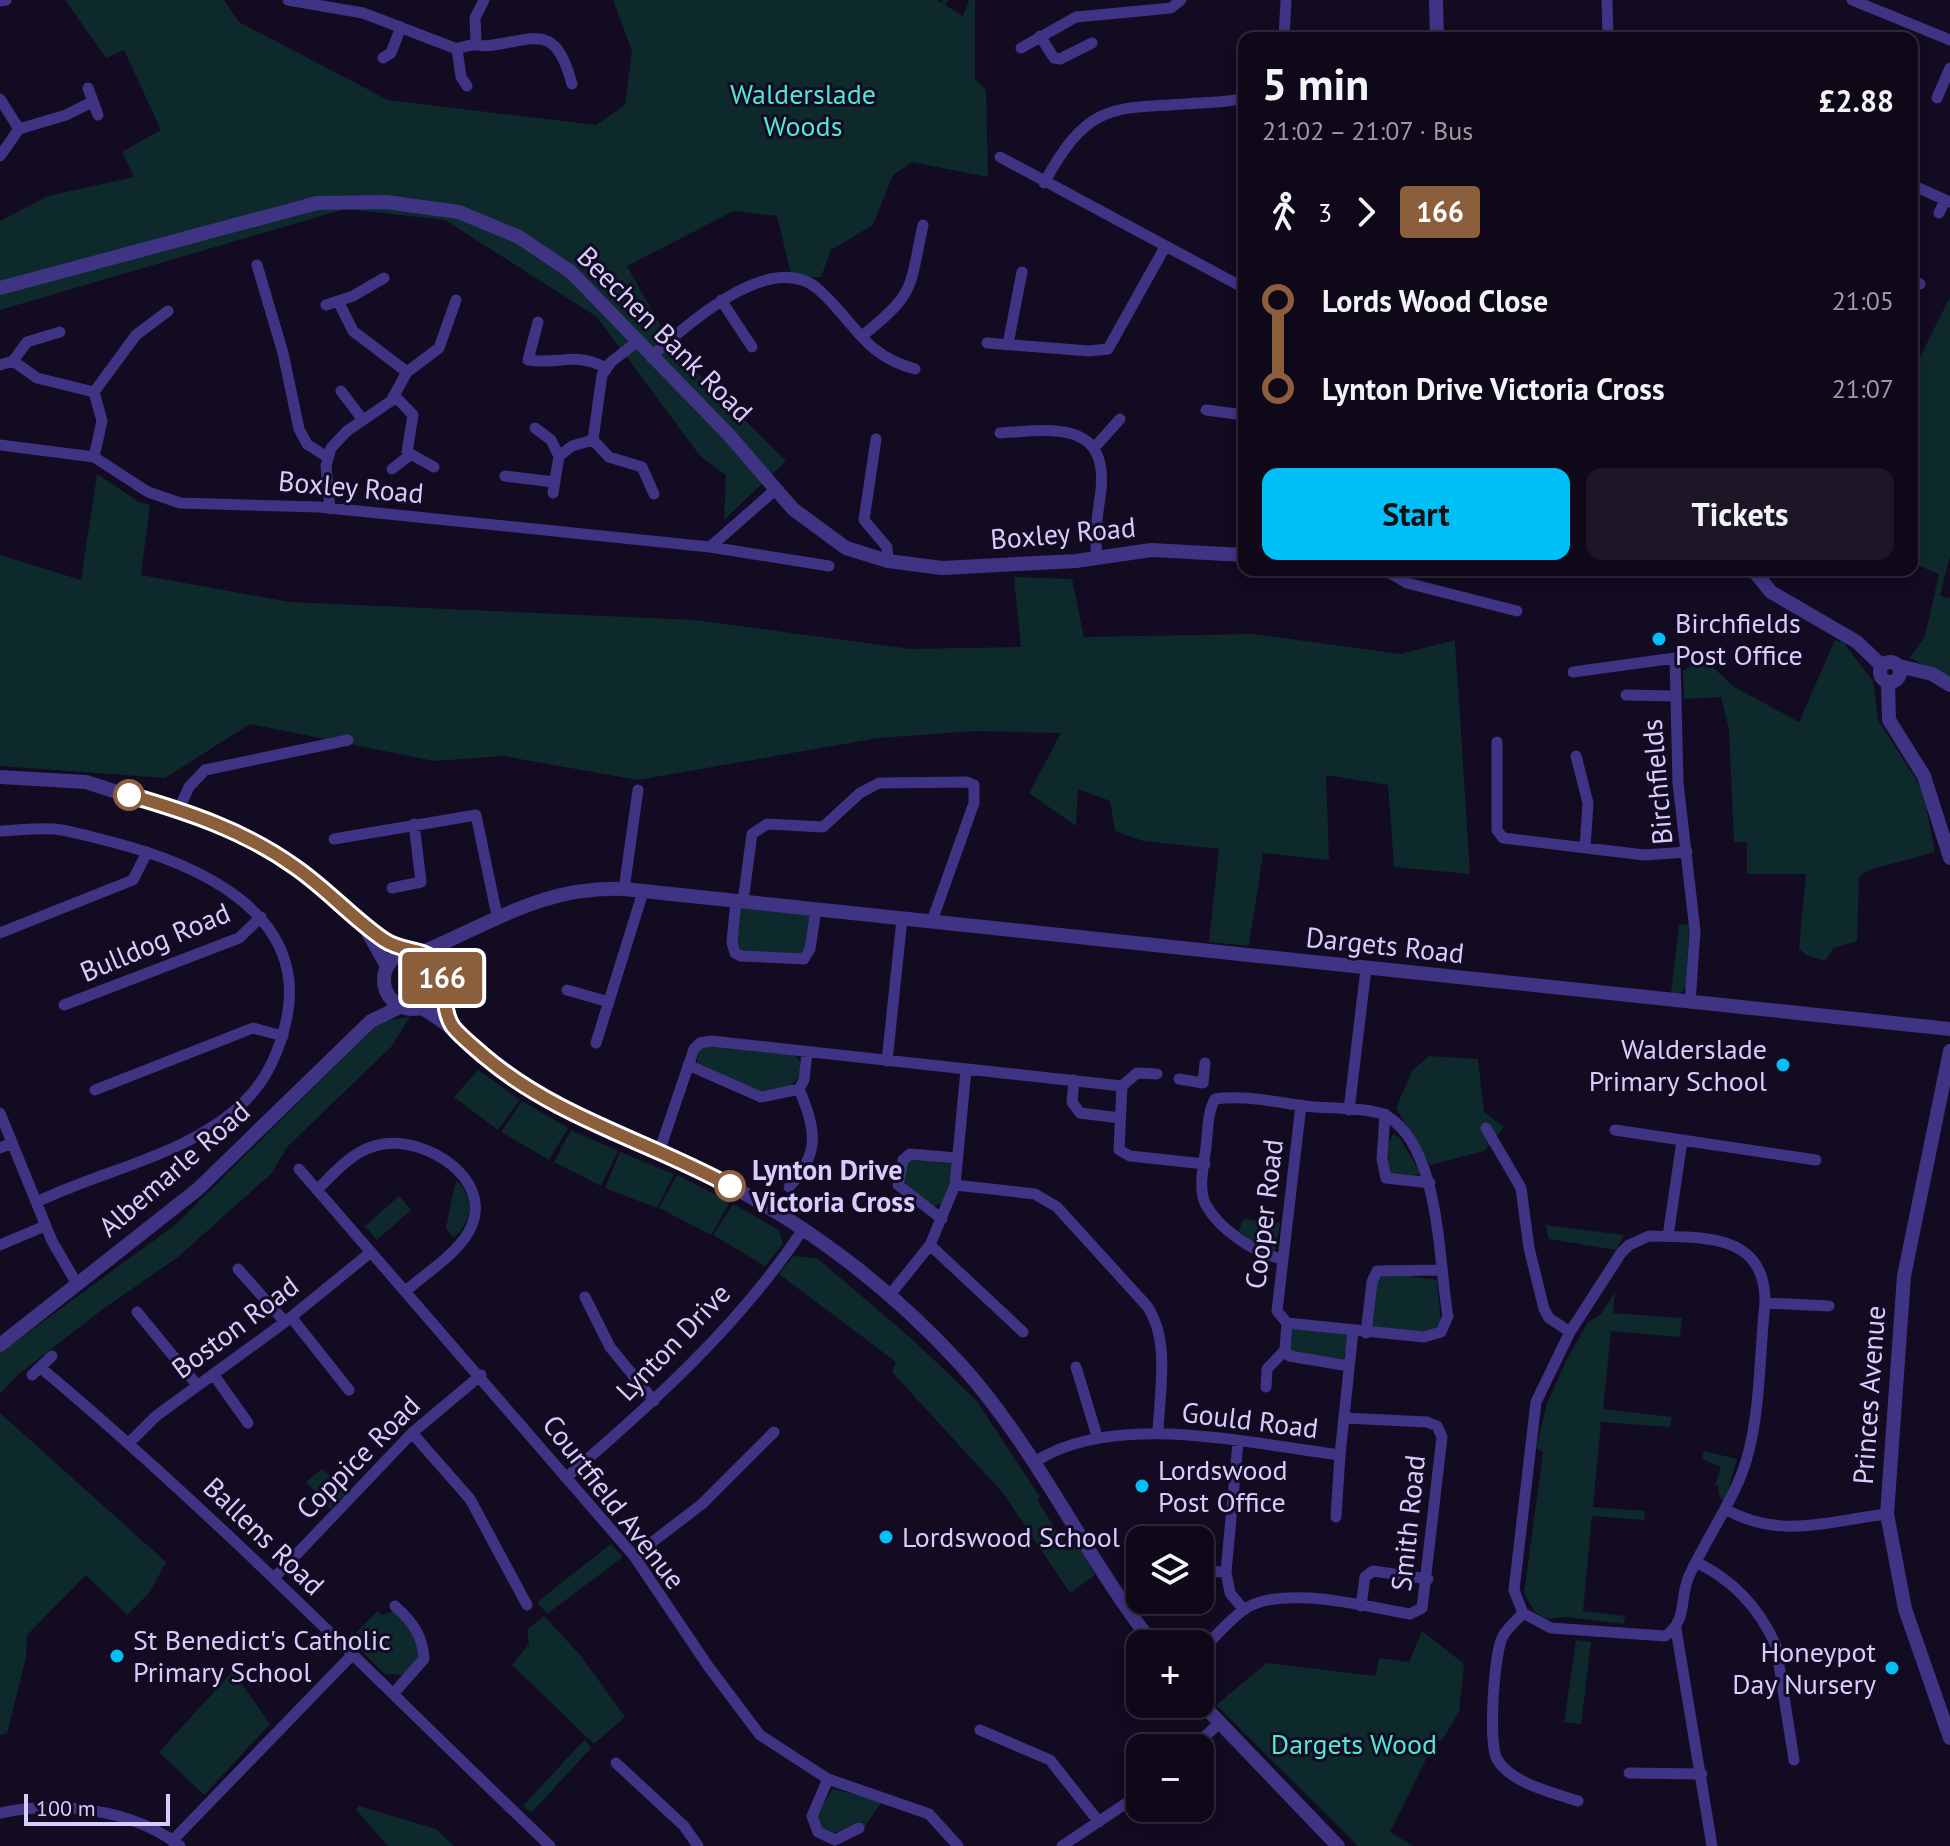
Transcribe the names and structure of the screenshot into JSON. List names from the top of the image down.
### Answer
{
  "streets": {
    "street": [
      "Beechen Bank Road",
      "Boxley Road",
      "Birchfields",
      "Bulldog Road",
      "Dargets Road",
      "Albemarle Road",
      "Cooper Road",
      "Boston Road",
      "Lynton Drive",
      "Princes Avenue",
      "Gould Road",
      "Coppice Road",
      "Courtfield Avenue",
      "Smith Road",
      "Ballens Road"
    ]
  },
  "crossings": [
    ["Beechen Bank Road", "Boxley Road"],
    ["Birchfields", "Dargets Road"],
    ["Dargets Road", "Albemarle Road"],
    ["Cooper Road", "Gould Road"],
    ["Boston Road", "Courtfield Avenue"],
    ["Boston Road", "Ballens Road"],
    ["Lynton Drive", "Courtfield Avenue"],
    ["Gould Road", "Smith Road"],
    ["Coppice Road", "Courtfield Avenue"],
    ["Coppice Road", "Ballens Road"]
  ],
  "parks": ["Walderslade Woods", "Dargets Wood"],
  "places": [
    "Birchfields Post Office",
    "Walderslade Primary School",
    "Lynton Drive Victoria Cross",
    "Lordswood Post Office",
    "Lordswood School",
    "St Benedict's Catholic Primary School",
    "Honeypot Day Nursery"
  ],
  "lines": ["bus line 166"],
  "scale_bar": "100 m",
  "page": {
    "on_map": "166",
    "heading": ["5 min", "21:02 – 21:07 · Bus", "£2.88"],
    "legs": ["3", "166"],
    "list": [
      {
        "name": "Lords Wood Close",
        "value": "21:05"
      },
      {
        "name": "Lynton Drive Victoria Cross",
        "value": "21:07"
      }
    ],
    "buttons": ["Start", "Tickets"],
    "map_buttons": ["+", "−"],
    "scale": "100 m"
  }
}
